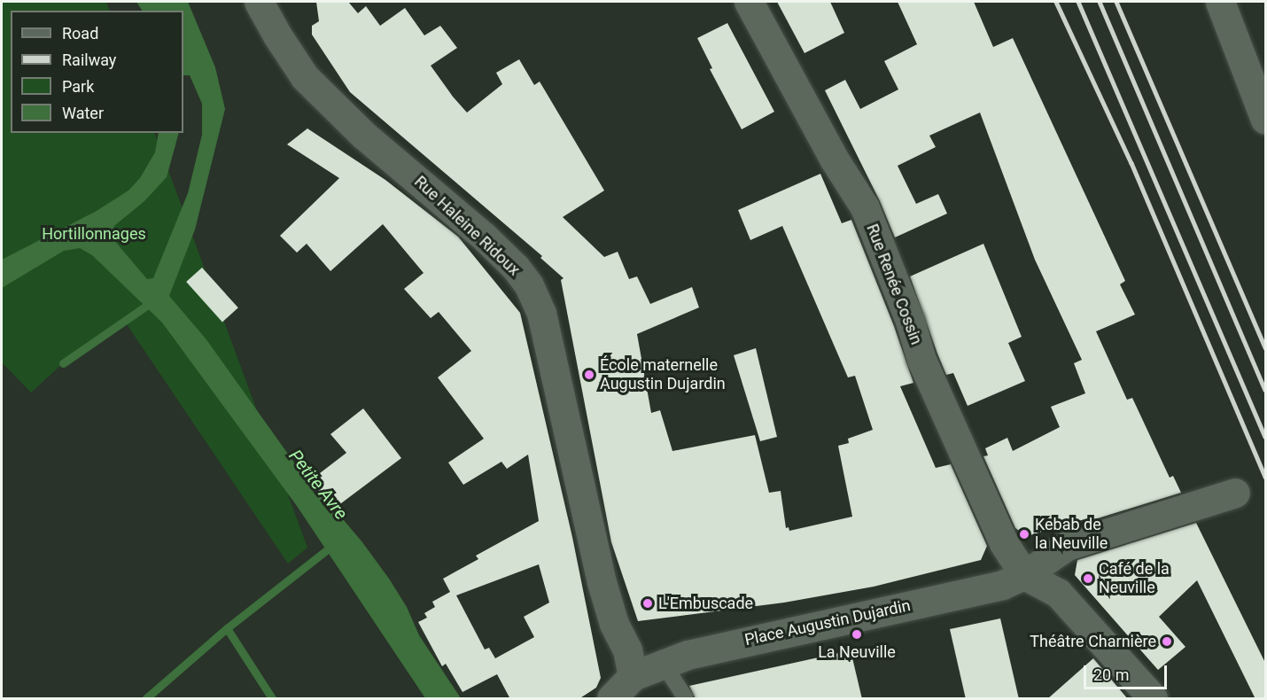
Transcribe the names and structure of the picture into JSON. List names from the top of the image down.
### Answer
{
  "streets": {
    "street": ["Rue Haleine Ridoux", "Rue Renée Cossin", "Place Augustin Dujardin"]
  },
  "crossings": [
    ["Rue Haleine Ridoux", "Place Augustin Dujardin"],
    ["Rue Renée Cossin", "Place Augustin Dujardin"]
  ],
  "water": ["Petite Avre"],
  "parks": ["Hortillonnages"],
  "places": [
    "École maternelle Augustin Dujardin",
    "Kebab de la Neuville",
    "Café de la Neuville",
    "L'Embuscade",
    "La Neuville",
    "Théâtre Charnière"
  ],
  "legend": [
    "Road",
    "Railway",
    "Park",
    "Water"
  ],
  "scale_bar": "20 m"
}
